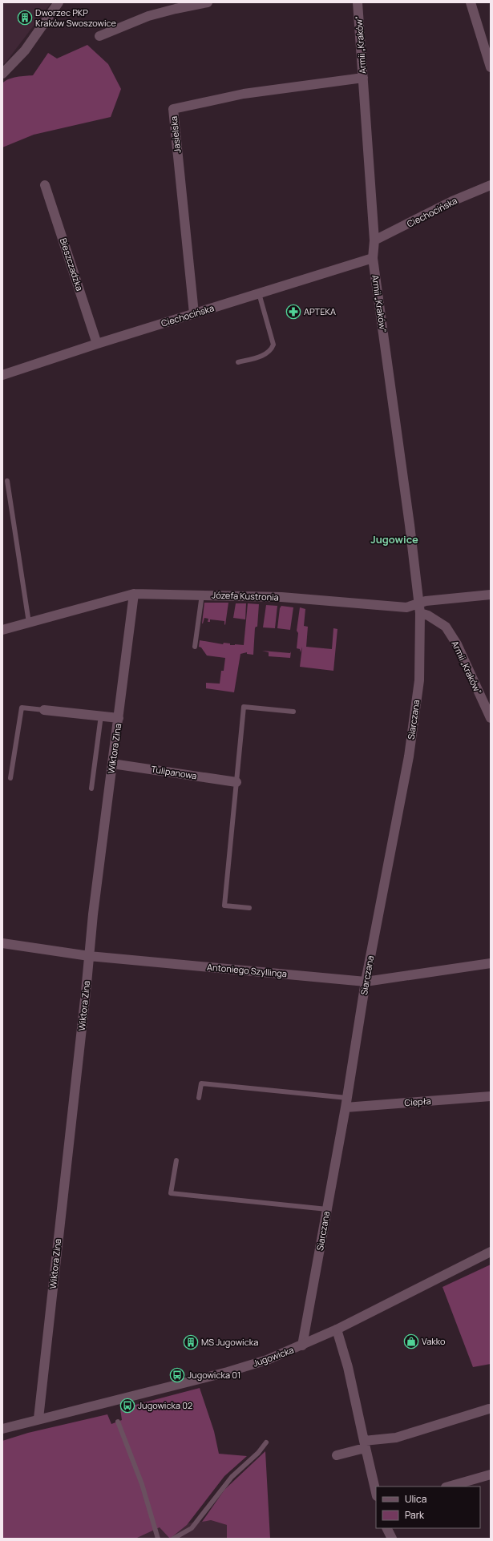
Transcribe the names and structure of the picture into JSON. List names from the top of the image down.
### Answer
{
  "streets": {
    "street": [
      "Armii „Kraków”",
      "Jasielska",
      "Ciechocińska",
      "Bieszczadzka",
      "Józefa Kustronia",
      "Siarczana",
      "Wiktora Zina",
      "Tulipanowa",
      "Antoniego Szyllinga",
      "Ciepła",
      "Jugowicka"
    ]
  },
  "crossings": [
    ["Armii „Kraków”", "Jasielska"],
    ["Armii „Kraków”", "Ciechocińska"],
    ["Armii „Kraków”", "Józefa Kustronia"],
    ["Armii „Kraków”", "Siarczana"],
    ["Jasielska", "Ciechocińska"],
    ["Ciechocińska", "Bieszczadzka"],
    ["Józefa Kustronia", "Siarczana"],
    ["Józefa Kustronia", "Wiktora Zina"],
    ["Siarczana", "Antoniego Szyllinga"],
    ["Siarczana", "Ciepła"],
    ["Siarczana", "Jugowicka"],
    ["Wiktora Zina", "Tulipanowa"],
    ["Wiktora Zina", "Antoniego Szyllinga"],
    ["Wiktora Zina", "Jugowicka"]
  ],
  "districts": ["Jugowice"],
  "places": {
    "building": ["Dworzec PKP Kraków Swoszowice", "MS Jugowicka"],
    "pharmacy": ["APTEKA"],
    "shop": ["Vakko"],
    "bus stop": ["Jugowicka 01", "Jugowicka 02"]
  },
  "legend": ["Ulica", "Park"]
}
